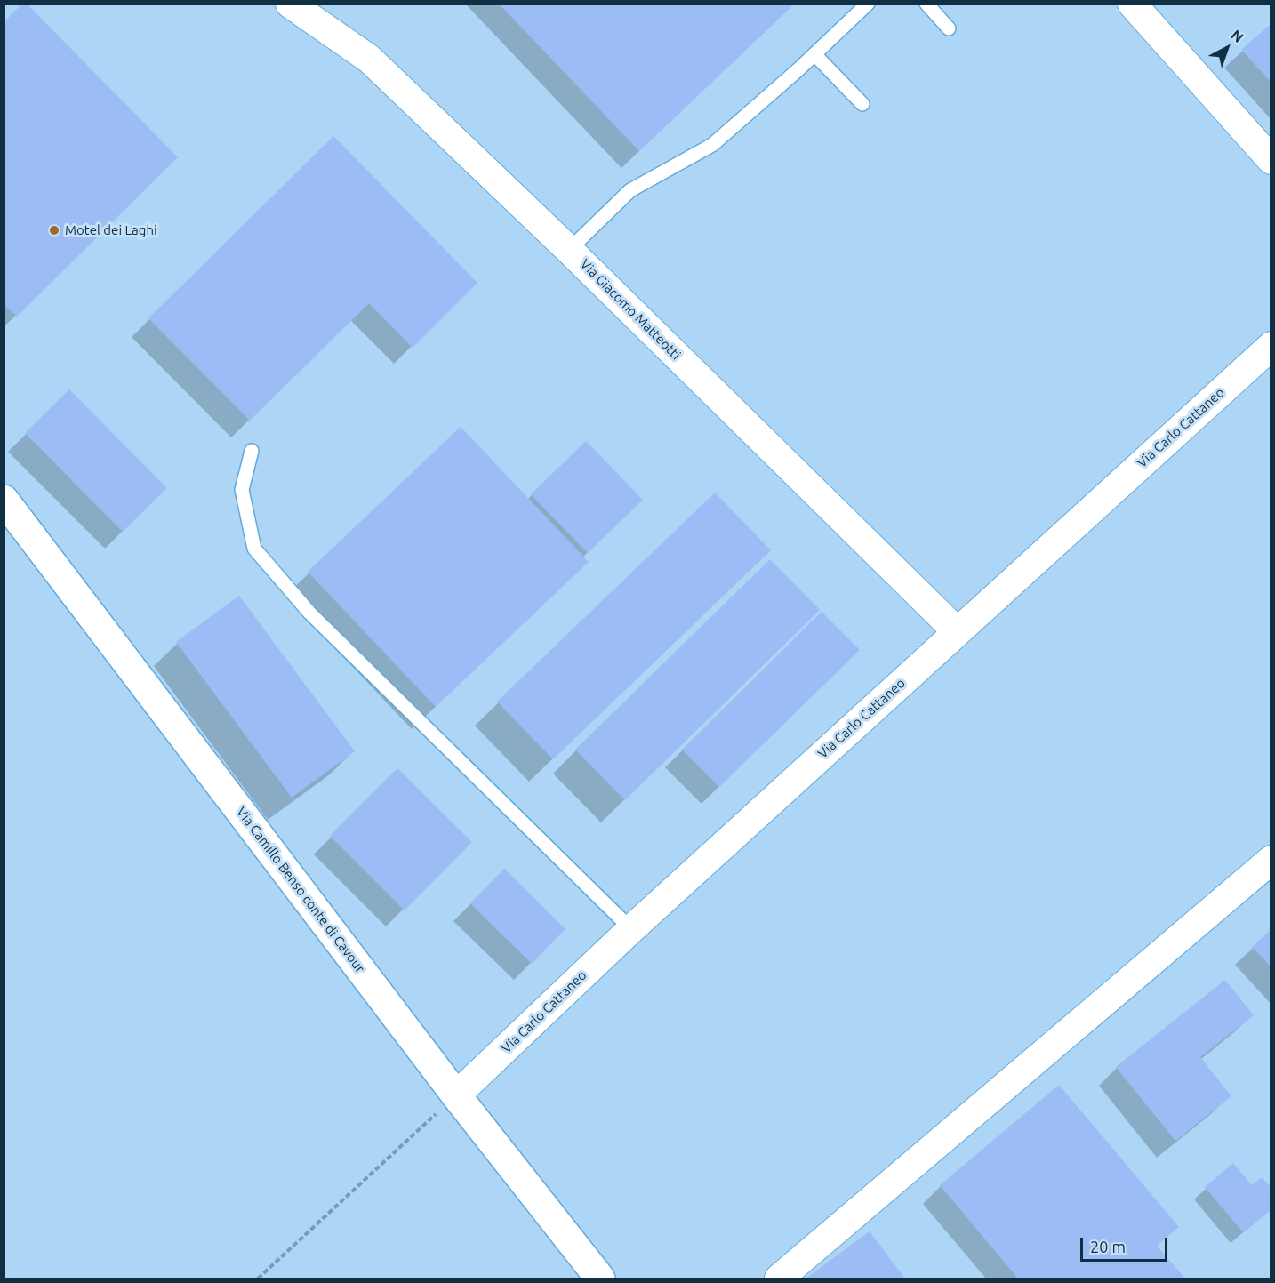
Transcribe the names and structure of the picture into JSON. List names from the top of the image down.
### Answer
{
  "streets": {
    "street": ["Via Giacomo Matteotti", "Via Carlo Cattaneo", "Via Camillo Benso conte di Cavour"]
  },
  "crossings": [
    ["Via Giacomo Matteotti", "Via Carlo Cattaneo"],
    ["Via Carlo Cattaneo", "Via Camillo Benso conte di Cavour"]
  ],
  "places": ["Motel dei Laghi"],
  "scale_bar": "20 m",
  "north": "top right"
}
